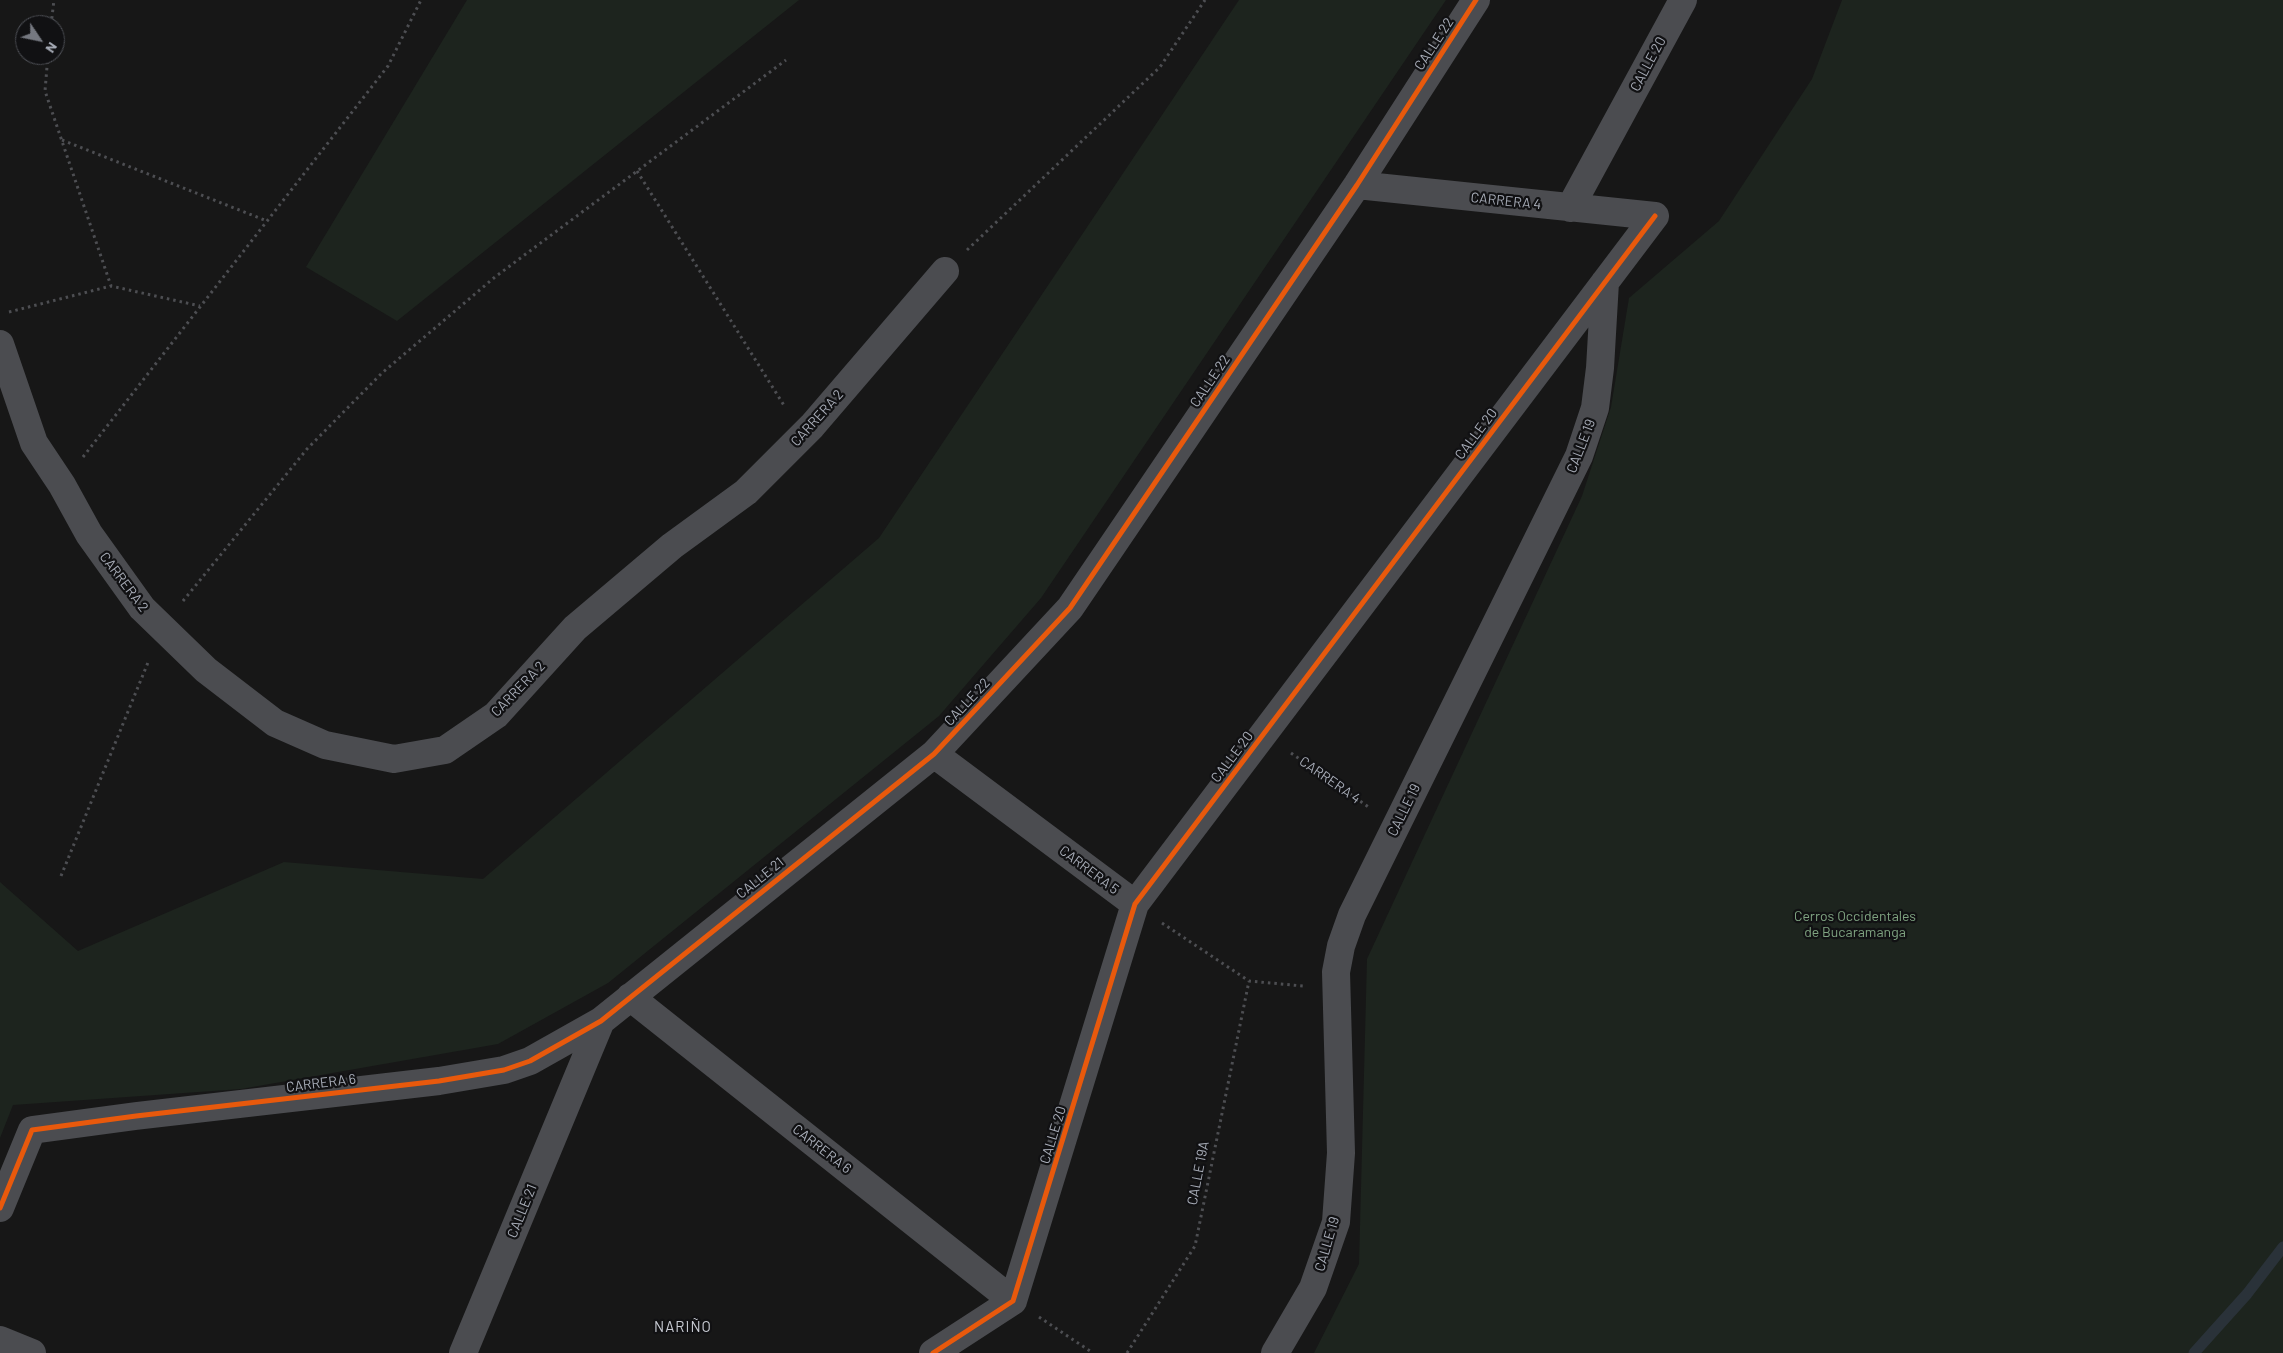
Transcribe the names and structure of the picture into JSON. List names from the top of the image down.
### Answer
{
  "streets": {
    "street": [
      "CALLE 22",
      "CALLE 20",
      "CARRERA 4",
      "CARRERA 2",
      "CALLE 19",
      "CARRERA 5",
      "CALLE 21",
      "CARRERA 6"
    ],
    "path": ["CALLE 19A"]
  },
  "crossings": [
    ["CALLE 22", "CARRERA 4"],
    ["CALLE 22", "CARRERA 5"],
    ["CALLE 22", "CALLE 21"],
    ["CALLE 20", "CARRERA 4"],
    ["CALLE 20", "CALLE 19"],
    ["CALLE 20", "CARRERA 5"],
    ["CALLE 20", "CARRERA 6"],
    ["CARRERA 4", "CALLE 19"],
    ["CARRERA 5", "CALLE 21"],
    ["CALLE 21", "CARRERA 6"]
  ],
  "districts": ["NARIÑO"],
  "parks": ["Cerros Occidentales de Bucaramanga"],
  "north": "bottom right"
}
